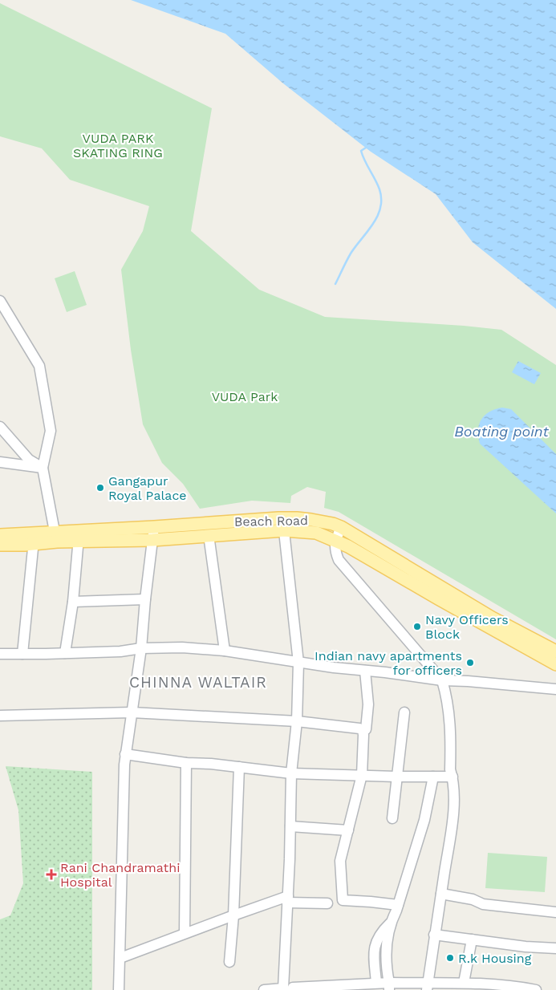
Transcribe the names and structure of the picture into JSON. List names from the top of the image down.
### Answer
{
  "streets": {
    "main road": ["Beach Road"]
  },
  "districts": ["CHINNA WALTAIR"],
  "water": ["Boating point"],
  "parks": ["VUDA PARK SKATING RING", "VUDA Park"],
  "places": {
    "other": [
      "Gangapur Royal Palace",
      "Navy Officers Block",
      "Indian navy apartments for officers",
      "R.k Housing"
    ],
    "health": ["Rani Chandramathi Hospital"]
  }
}
